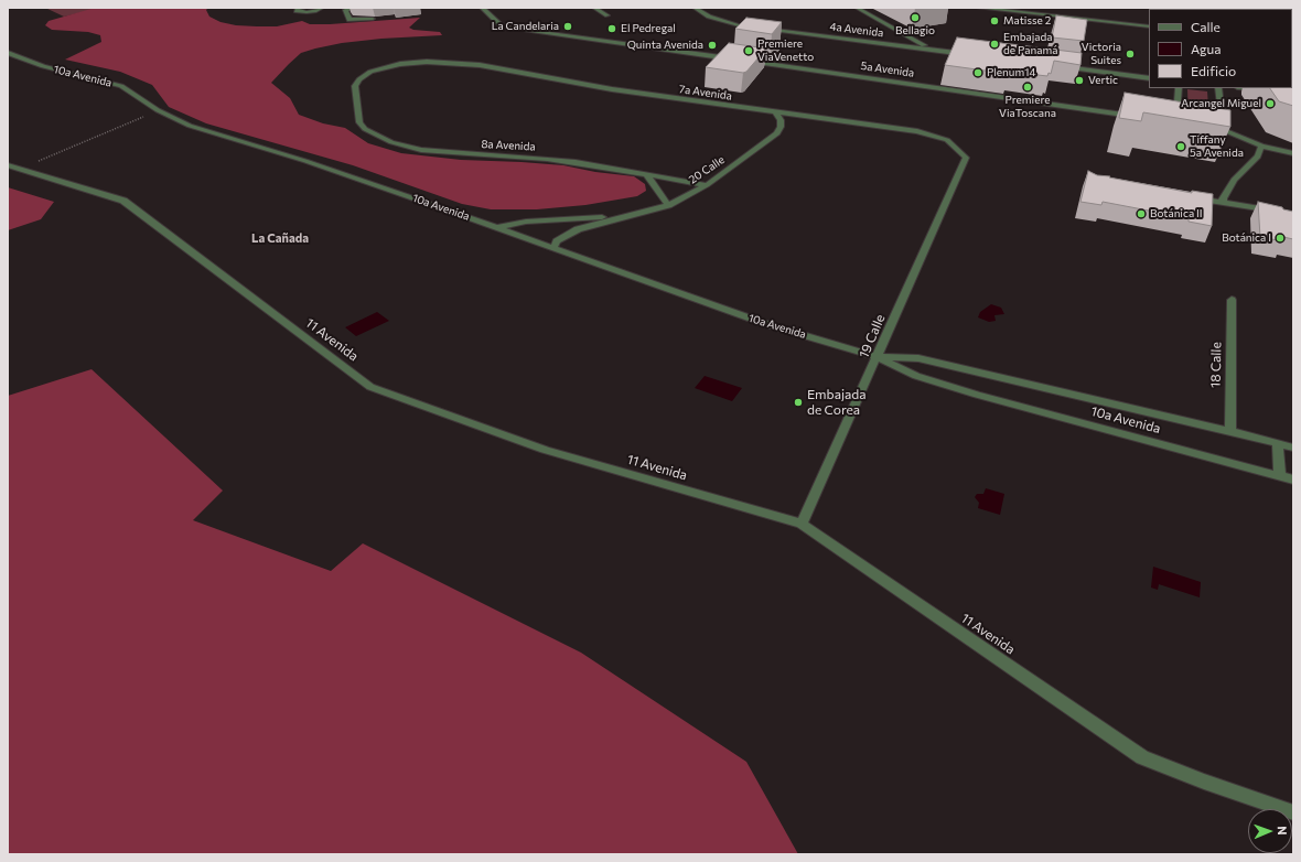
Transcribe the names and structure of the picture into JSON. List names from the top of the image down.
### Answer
{
  "streets": {
    "street": [
      "4a Avenida",
      "5a Avenida",
      "10a Avenida",
      "7a Avenida",
      "8a Avenida",
      "20 Calle",
      "19 Calle",
      "11 Avenida",
      "18 Calle"
    ]
  },
  "crossings": [
    ["10a Avenida", "20 Calle"],
    ["10a Avenida", "19 Calle"],
    ["10a Avenida", "18 Calle"],
    ["7a Avenida", "8a Avenida"],
    ["7a Avenida", "20 Calle"],
    ["7a Avenida", "19 Calle"],
    ["8a Avenida", "20 Calle"],
    ["19 Calle", "11 Avenida"]
  ],
  "districts": ["La Cañada"],
  "places": [
    "Bellagio",
    "Matisse 2",
    "La Candelaria",
    "El Pedregal",
    "Embajada de Panamá",
    "Quinta Avenida",
    "Premiere ViaVenetto",
    "Victoria Suites",
    "Plenum14",
    "Vertic",
    "Premiere ViaToscana",
    "Arcangel Miguel",
    "Tiffany 5a Avenida",
    "Botánica II",
    "Botánica I",
    "Embajada de Corea"
  ],
  "legend": ["Calle", "Agua", "Edificio"],
  "north": "right"
}
